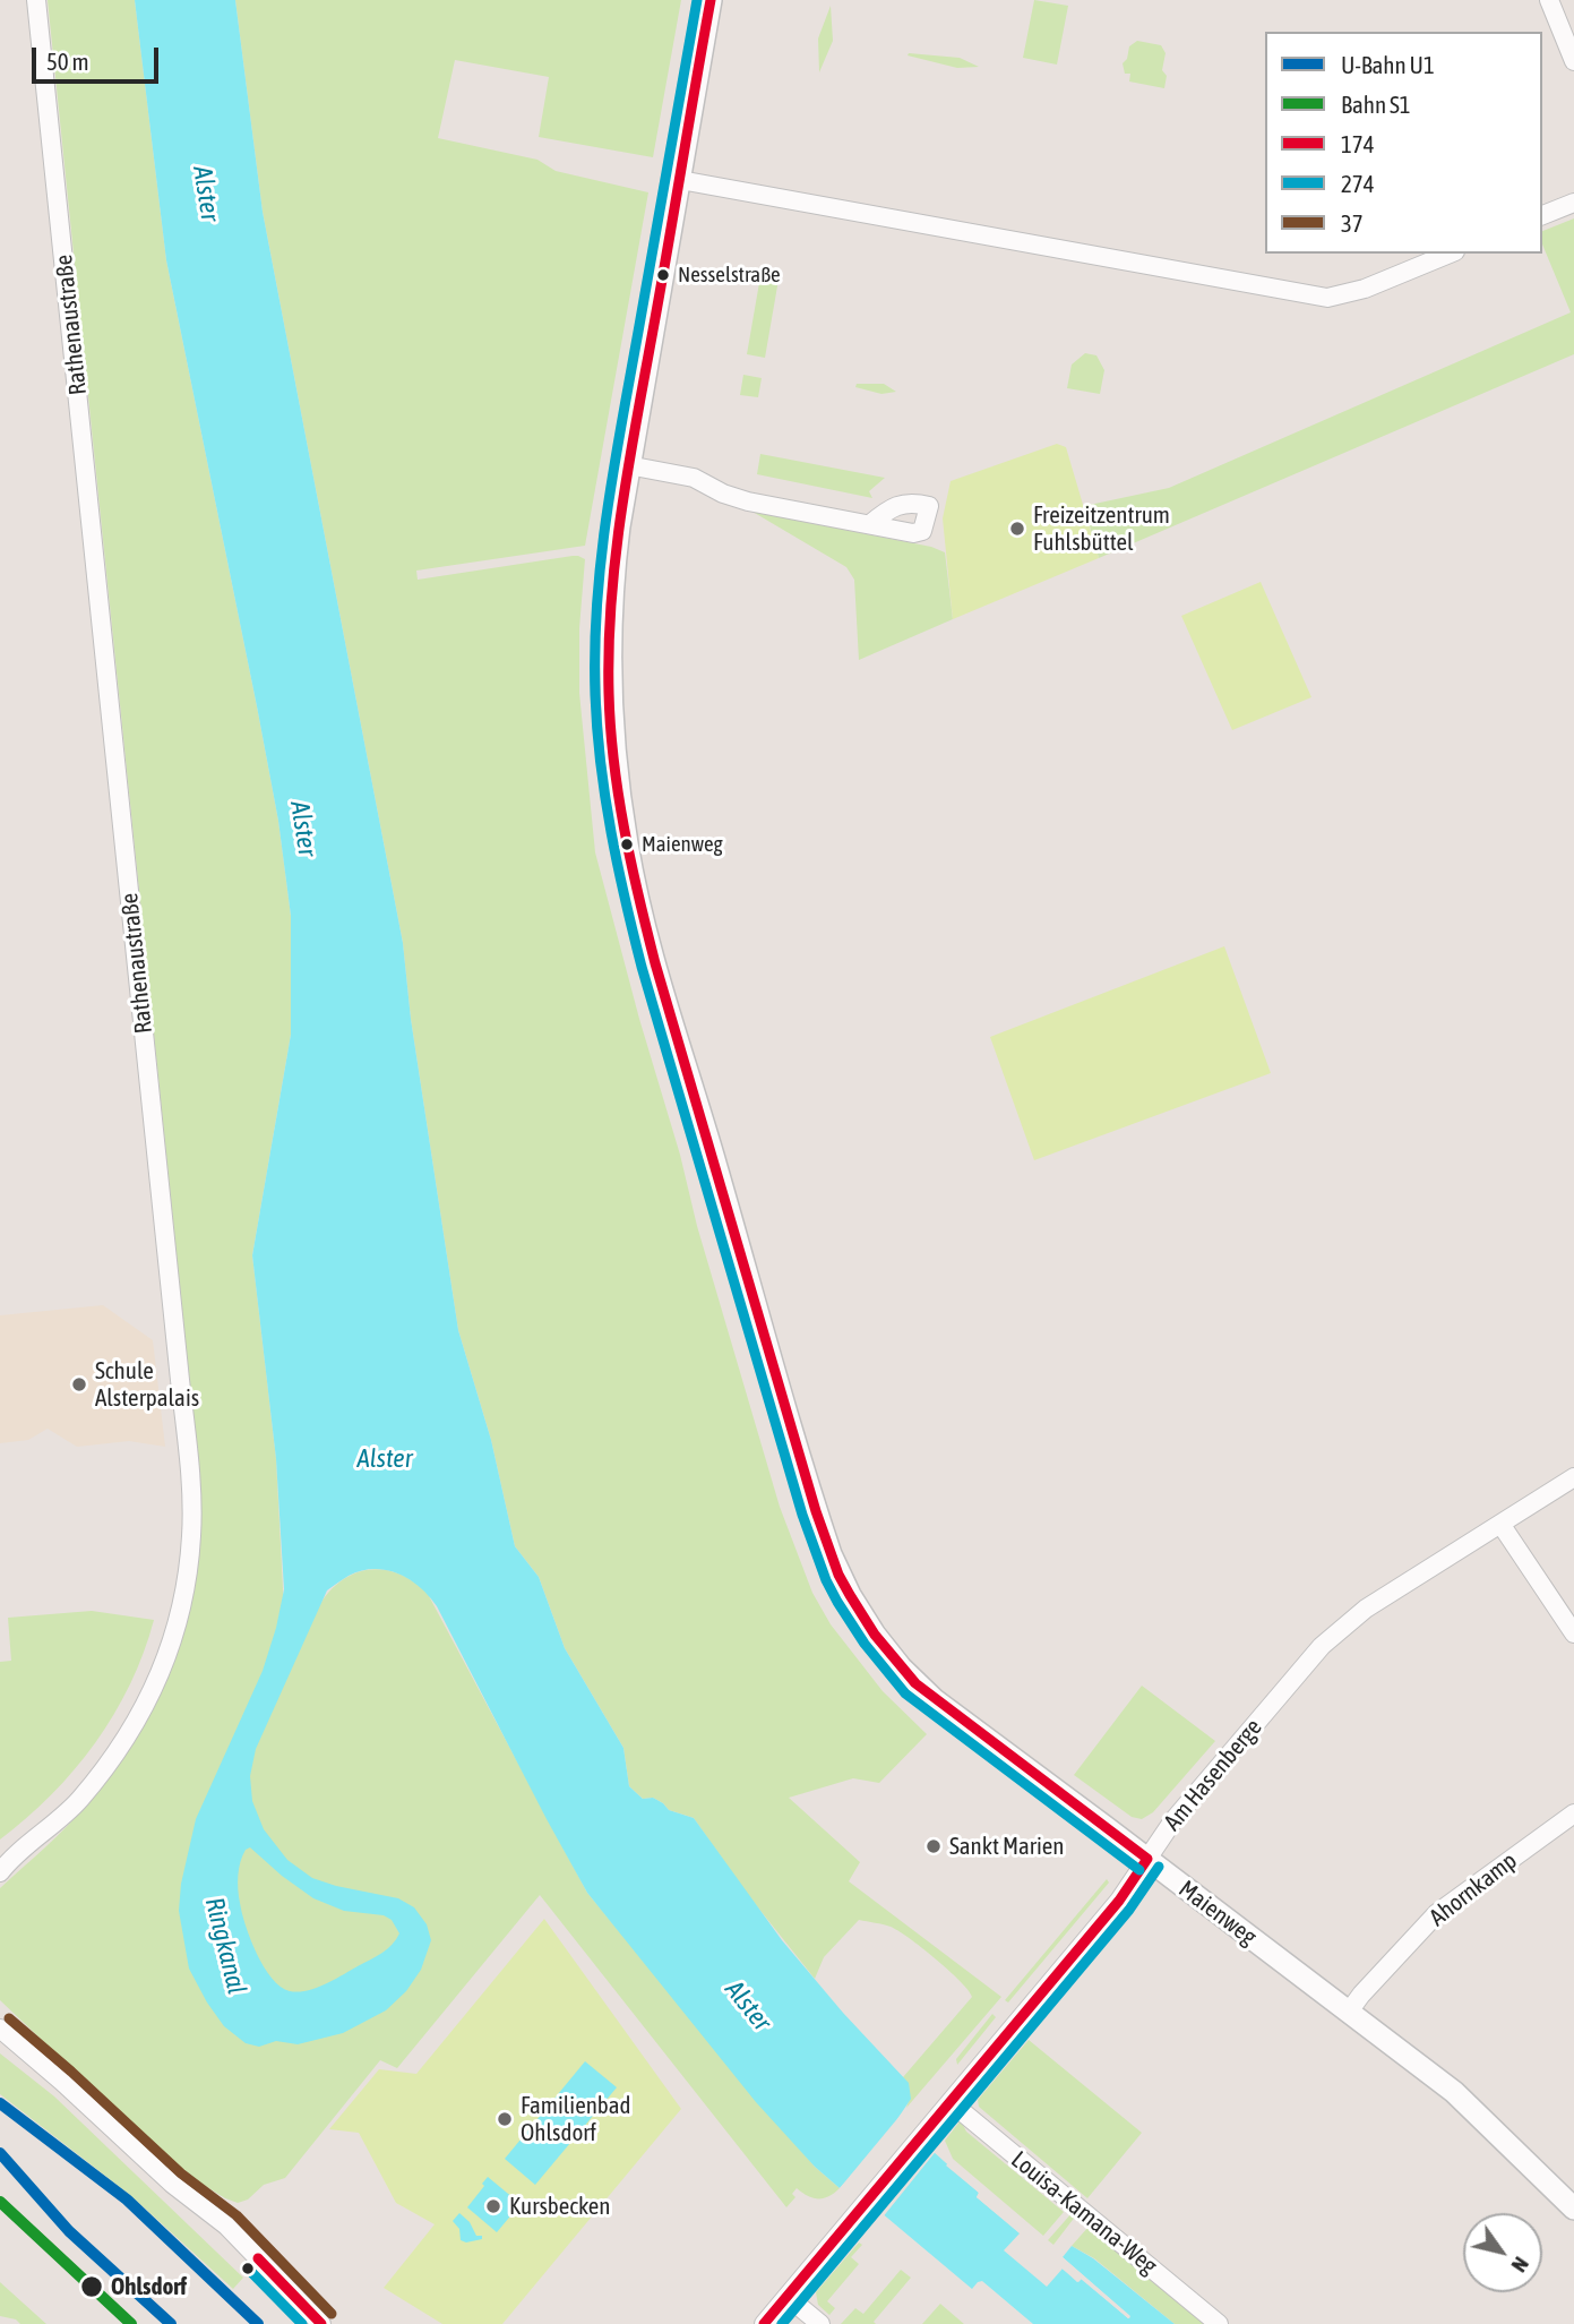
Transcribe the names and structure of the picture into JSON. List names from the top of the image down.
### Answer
{
  "streets": {
    "street": [
      "Rathenaustraße",
      "Am Hasenberge",
      "Ahornkamp",
      "Maienweg",
      "Louisa-Kamana-Weg"
    ]
  },
  "crossings": [
    ["Am Hasenberge", "Maienweg"],
    ["Am Hasenberge", "Louisa-Kamana-Weg"],
    ["Ahornkamp", "Maienweg"]
  ],
  "water": ["Alster", "Ringkanal"],
  "places": [
    "Nesselstraße",
    "Freizeitzentrum Fuhlsbüttel",
    "Maienweg",
    "Schule Alsterpalais",
    "Sankt Marien",
    "Familienbad Ohlsdorf",
    "Kursbecken",
    "Ohlsdorf"
  ],
  "lines": [
    "transit line 174",
    "transit line 274",
    "transit line 37",
    "metro line U1",
    "rail line S1"
  ],
  "legend": [
    "U-Bahn U1",
    "Bahn S1",
    "174",
    "274",
    "37"
  ],
  "scale_bar": "50 m",
  "north": "bottom right"
}
